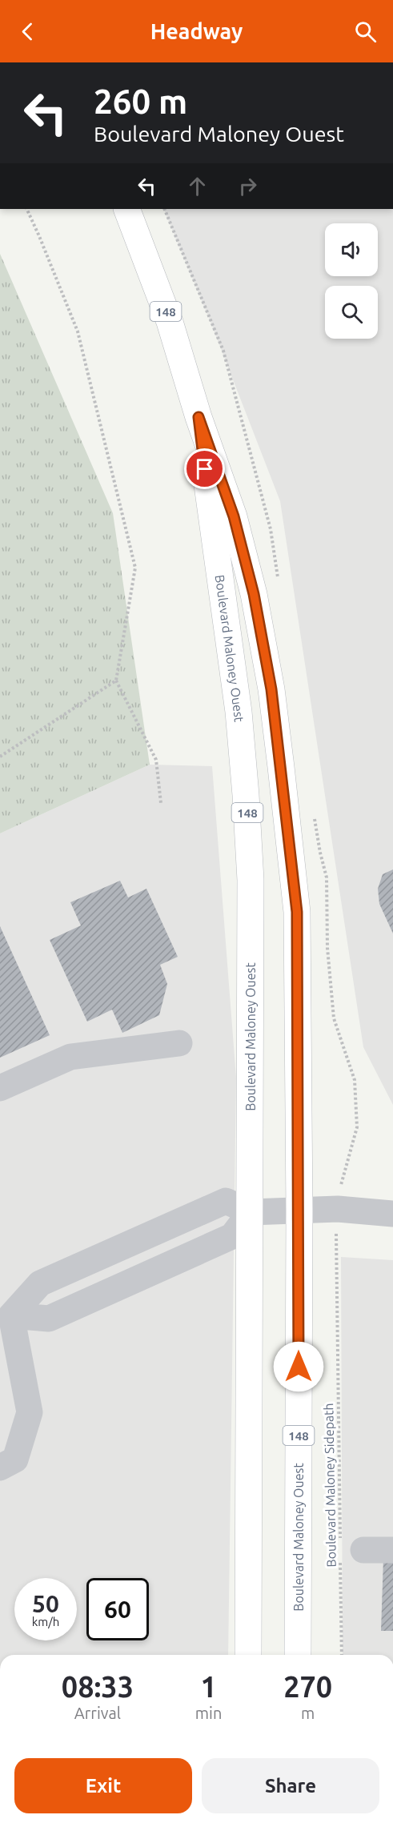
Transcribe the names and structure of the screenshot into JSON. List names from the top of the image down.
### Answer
{
  "streets": {
    "main road": ["148", "Boulevard Maloney Ouest"],
    "path": ["Boulevard Maloney Sidepath"]
  },
  "page": {
    "header": "Headway",
    "turn": ["260 m", "Boulevard Maloney Ouest"],
    "speed": "50 km/h",
    "limit": "60",
    "eta": [
      "08:33",
      "Arrival",
      "1",
      "min",
      "270",
      "m"
    ],
    "buttons": ["Exit", "Share"]
  }
}
